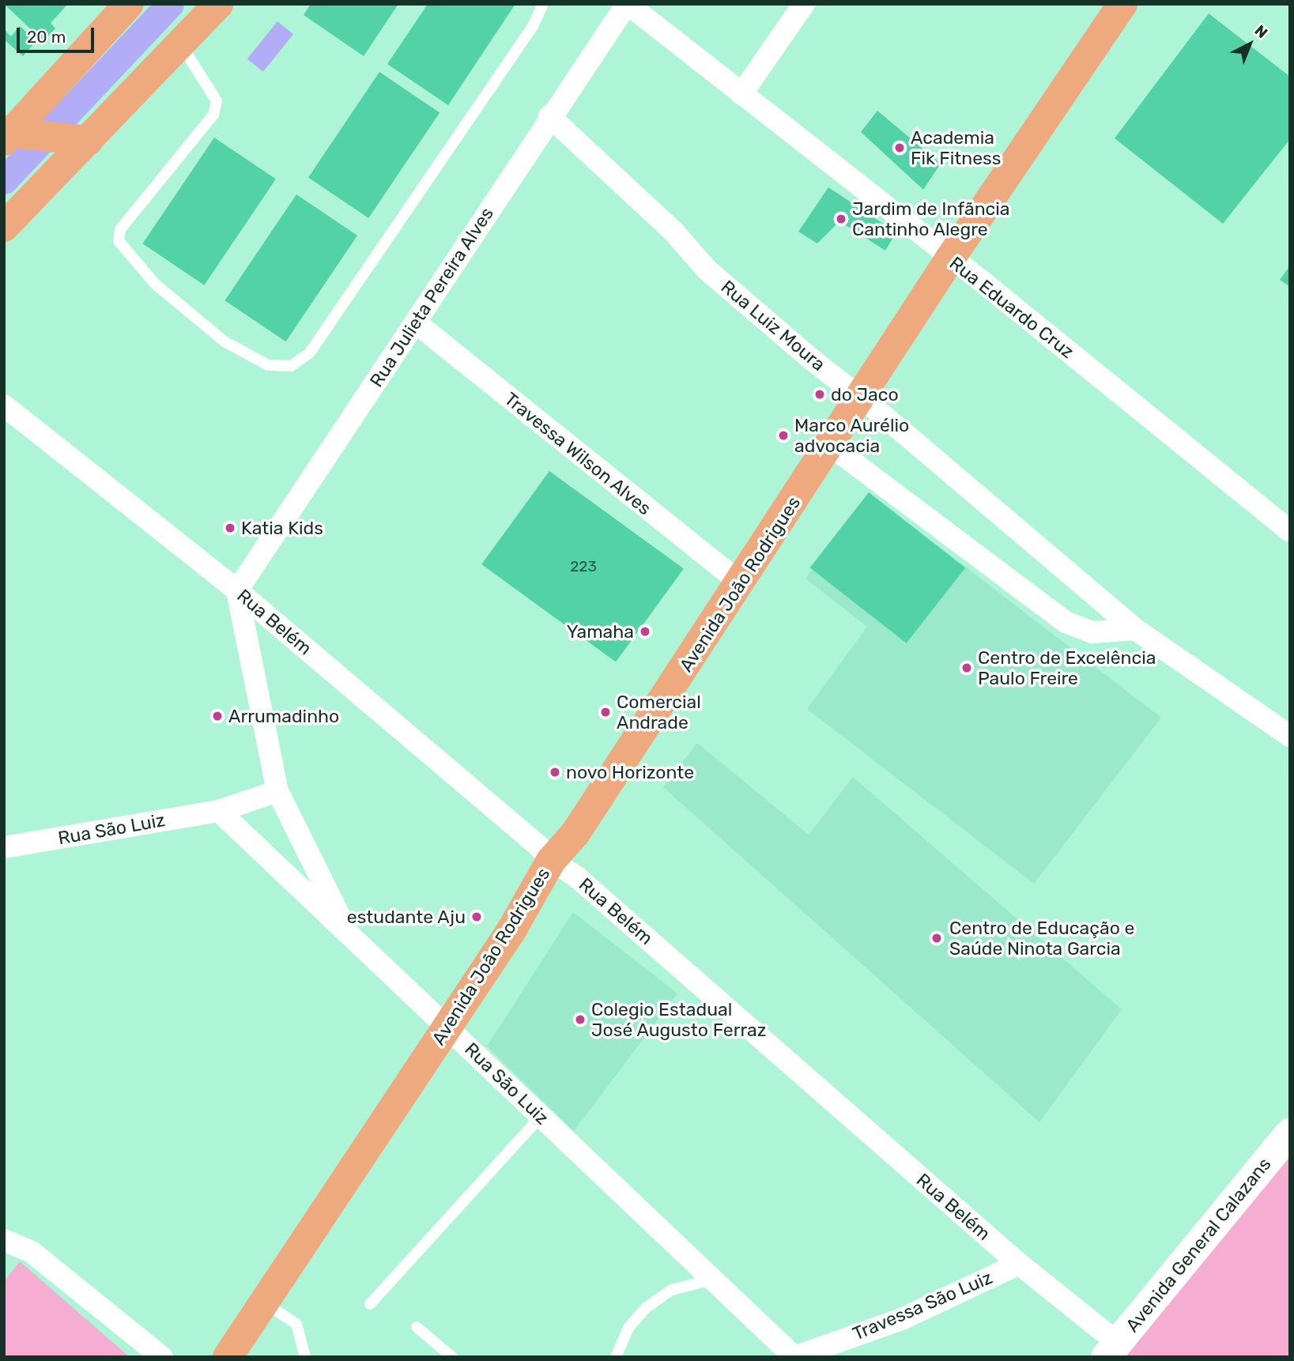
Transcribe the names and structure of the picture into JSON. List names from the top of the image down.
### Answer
{
  "streets": {
    "main road": ["Avenida João Rodrigues", "Avenida General Calazans"],
    "street": [
      "Rua Julieta Pereira Alves",
      "Rua Eduardo Cruz",
      "Rua Luiz Moura",
      "Travessa Wilson Alves",
      "Rua Belém",
      "Rua São Luiz",
      "Travessa São Luiz"
    ]
  },
  "crossings": [
    ["Rua Julieta Pereira Alves", "Rua Eduardo Cruz"],
    ["Rua Julieta Pereira Alves", "Rua Luiz Moura"],
    ["Rua Julieta Pereira Alves", "Travessa Wilson Alves"],
    ["Rua Julieta Pereira Alves", "Rua Belém"],
    ["Rua Eduardo Cruz", "Avenida João Rodrigues"],
    ["Rua Luiz Moura", "Avenida João Rodrigues"],
    ["Travessa Wilson Alves", "Avenida João Rodrigues"],
    ["Avenida João Rodrigues", "Rua Belém"],
    ["Avenida João Rodrigues", "Rua São Luiz"],
    ["Rua Belém", "Avenida General Calazans"],
    ["Rua Belém", "Travessa São Luiz"],
    ["Rua São Luiz", "Travessa São Luiz"]
  ],
  "places": [
    "Academia Fik Fitness",
    "Jardim de Infãncia Cantinho Alegre",
    "do Jaco",
    "Marco Aurélio advocacia",
    "Katia Kids",
    "Yamaha",
    "Centro de Excelência Paulo Freire",
    "Comercial Andrade",
    "Arrumadinho",
    "novo Horizonte",
    "estudante Aju",
    "Centro de Educação e Saúde Ninota Garcia",
    "Colegio Estadual José Augusto Ferraz"
  ],
  "house_numbers": ["223"],
  "scale_bar": "20 m",
  "north": "top right"
}
